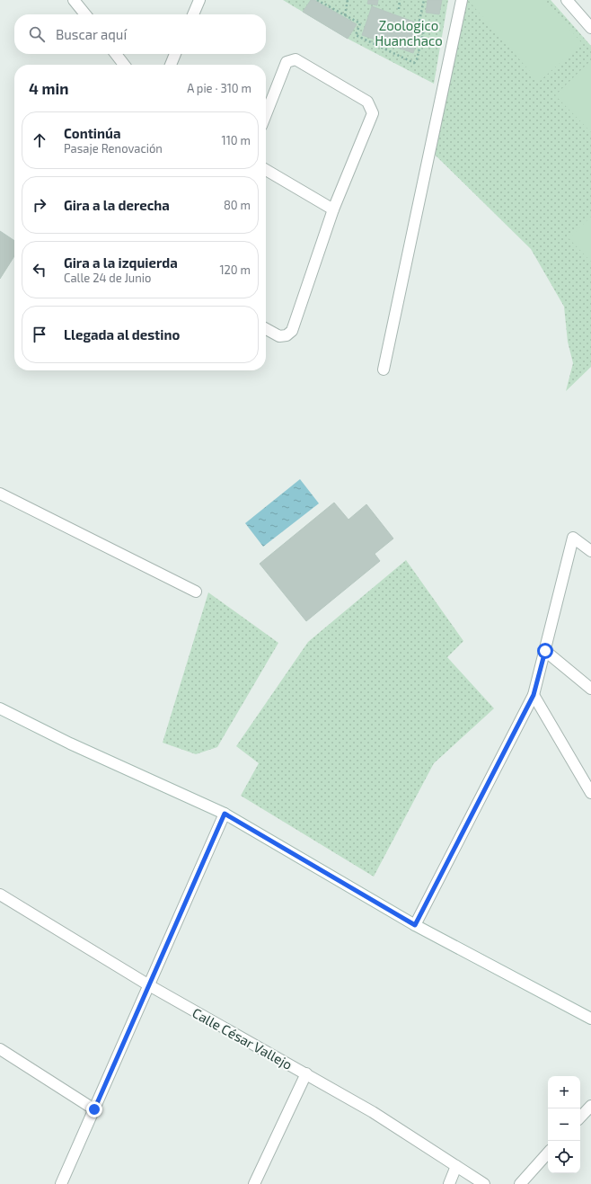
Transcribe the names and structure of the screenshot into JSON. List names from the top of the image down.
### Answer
{
  "streets": {
    "street": ["Calle César Vallejo"]
  },
  "parks": ["Zoologico Huanchaco"],
  "page": {
    "search": "Buscar aquí",
    "heading": ["4 min", "A pie · 310 m"],
    "list": [
      ["Continúa", "Pasaje Renovación", "110 m"],
      ["Gira a la derecha", "80 m"],
      ["Gira a la izquierda", "Calle 24 de Junio", "120 m"],
      "Llegada al destino"
    ],
    "map_buttons": ["+", "−"]
  }
}
